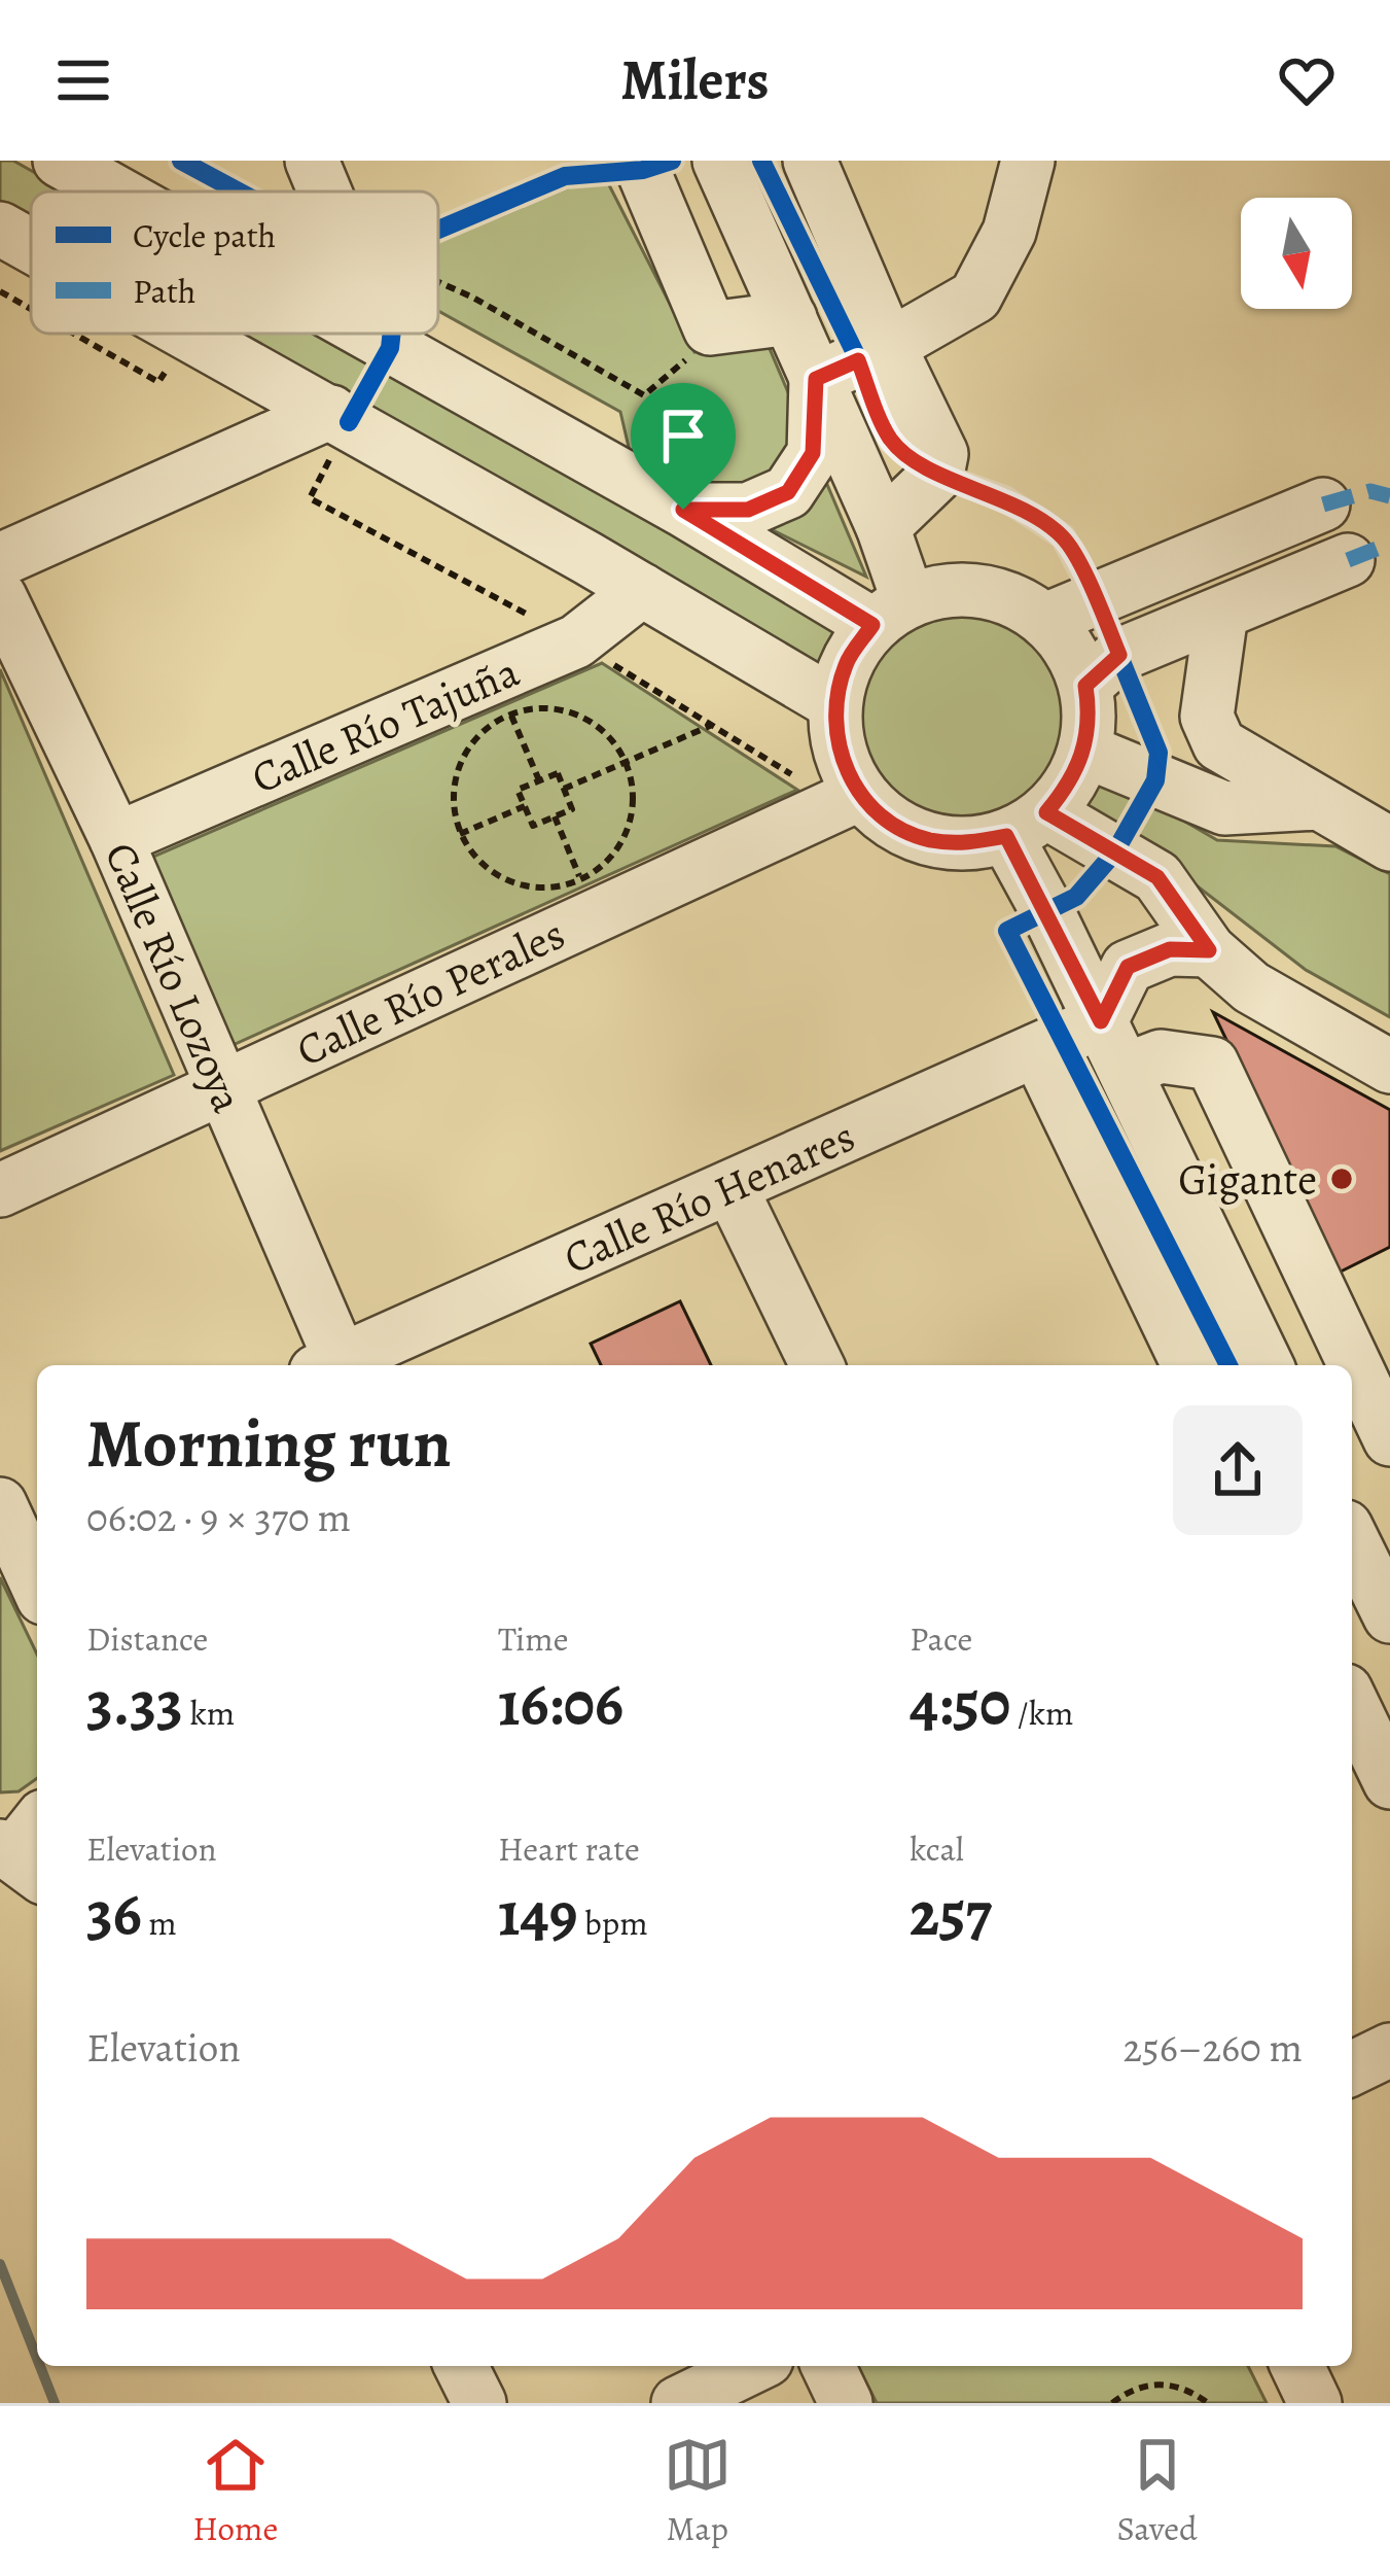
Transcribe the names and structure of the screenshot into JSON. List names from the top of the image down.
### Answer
{
  "streets": {
    "street": [
      "Calle Río Tajuña",
      "Calle Río Lozoya",
      "Calle Río Perales",
      "Calle Río Henares"
    ]
  },
  "crossings": [
    ["Calle Río Tajuña", "Calle Río Lozoya"],
    ["Calle Río Lozoya", "Calle Río Perales"]
  ],
  "places": ["Gigante"],
  "legend": ["Cycle path", "Path"],
  "north": "bottom",
  "page": {
    "header": "Milers",
    "heading": ["Morning run", "06:02 · 9 × 370 m"],
    "stats": [
      ["Distance", "3.33 km"],
      ["Time", "16:06"],
      ["Pace", "4:50 /km"],
      ["Elevation", "36 m"],
      ["Heart rate", "149 bpm"],
      ["kcal", "257"]
    ],
    "chart": ["Elevation", "256–260 m"],
    "tabs": ["Home", "Map", "Saved"]
  }
}
